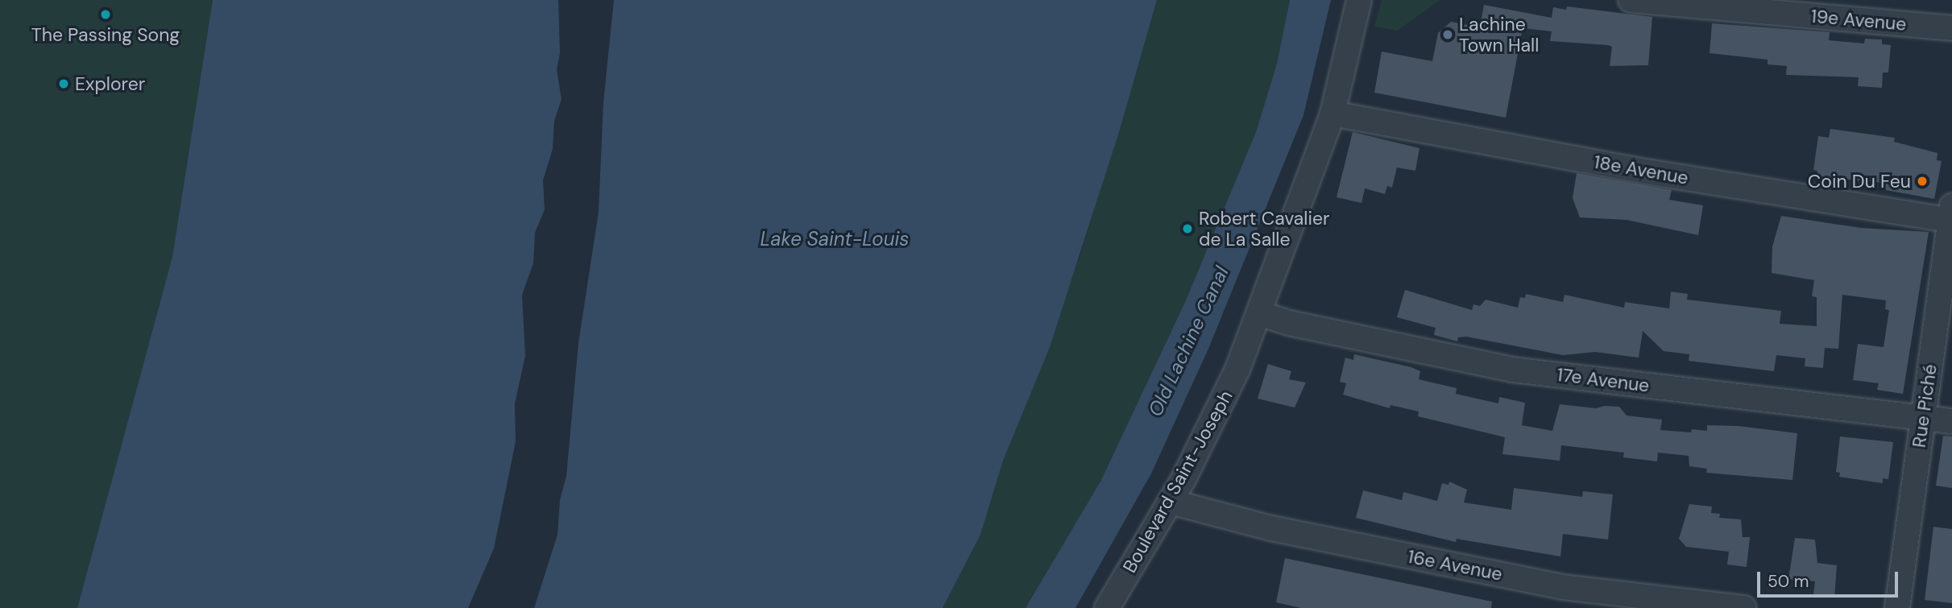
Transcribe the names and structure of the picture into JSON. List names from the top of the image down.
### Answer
{
  "streets": {
    "street": [
      "19e Avenue",
      "18e Avenue",
      "17e Avenue",
      "Rue Piché",
      "Boulevard Saint-Joseph",
      "16e Avenue"
    ]
  },
  "crossings": [
    ["18e Avenue", "Rue Piché"],
    ["18e Avenue", "Boulevard Saint-Joseph"],
    ["17e Avenue", "Rue Piché"],
    ["17e Avenue", "Boulevard Saint-Joseph"],
    ["Boulevard Saint-Joseph", "16e Avenue"]
  ],
  "water": ["Lake Saint-Louis", "Old Lachine Canal"],
  "places": [
    "The Passing Song",
    "Lachine Town Hall",
    "Explorer",
    "Coin Du Feu",
    "Robert Cavalier de La Salle"
  ],
  "scale_bar": "50 m"
}
